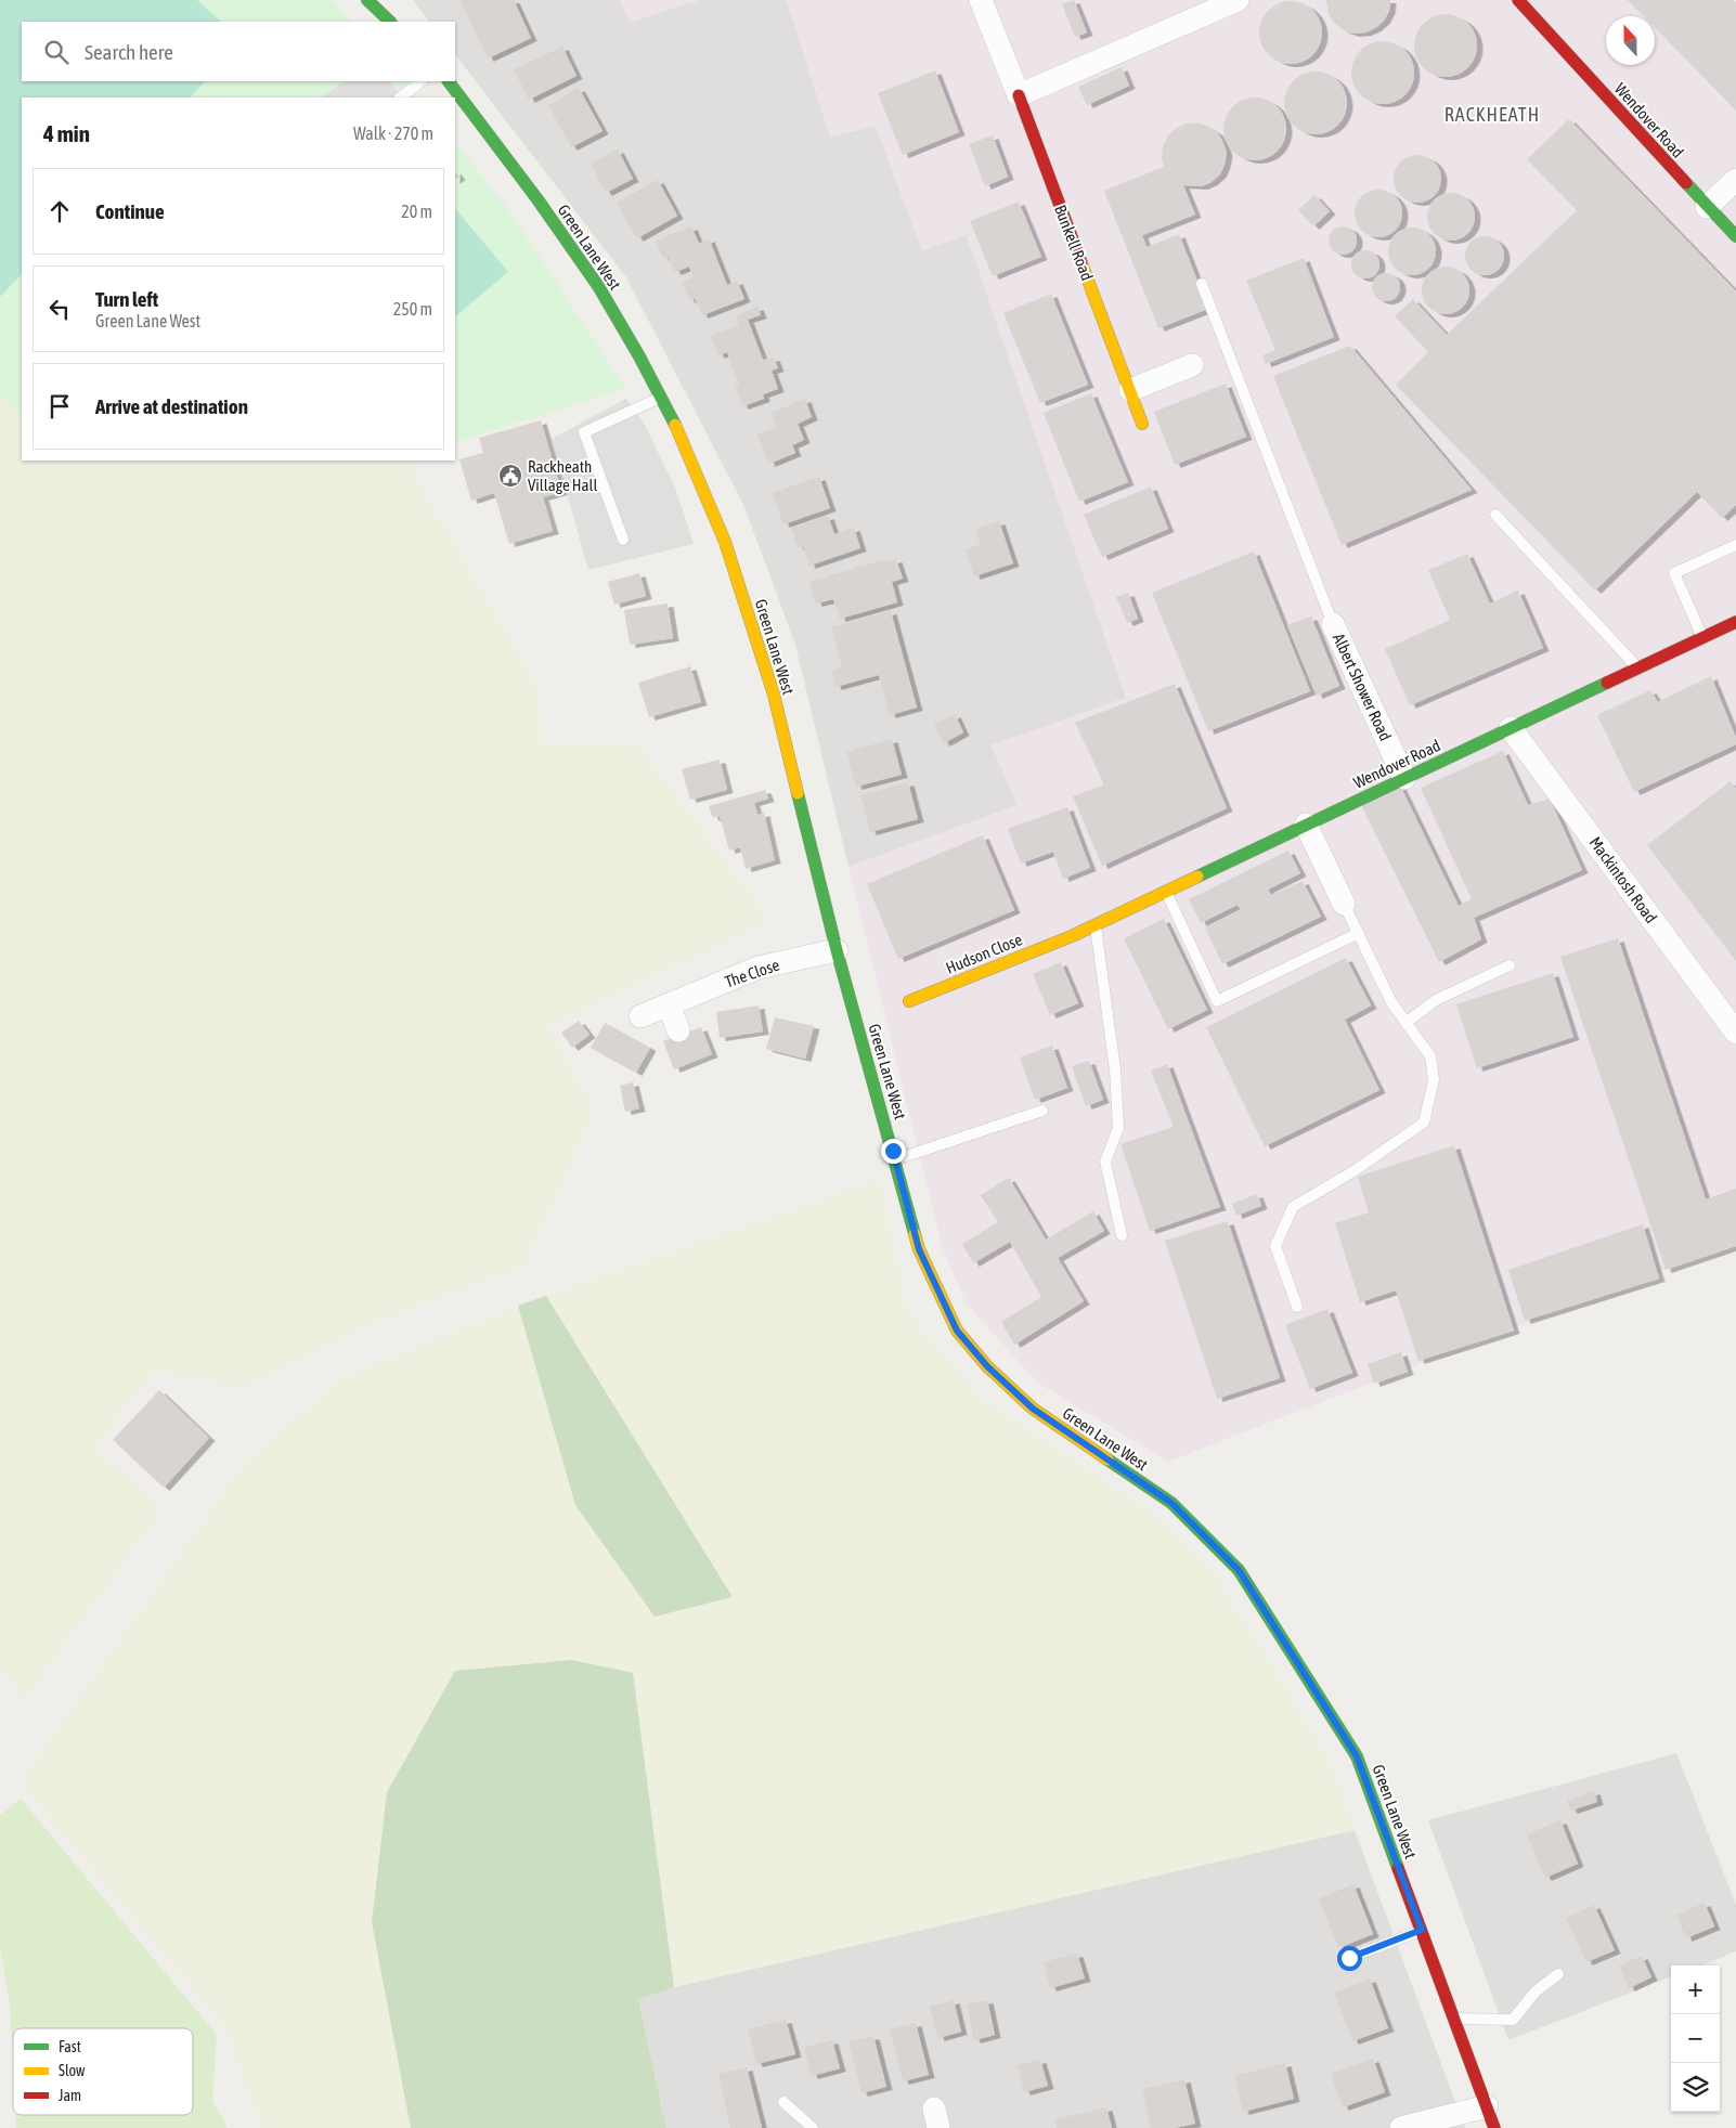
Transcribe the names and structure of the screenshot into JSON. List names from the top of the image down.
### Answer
{
  "streets": {
    "street": [
      "Wendover Road",
      "Bunkell Road",
      "Green Lane West",
      "Albert Shower Road",
      "Mackintosh Road",
      "Hudson Close",
      "The Close"
    ]
  },
  "crossings": [
    ["Wendover Road", "Albert Shower Road"],
    ["Wendover Road", "Mackintosh Road"],
    ["Wendover Road", "Hudson Close"],
    ["Green Lane West", "The Close"]
  ],
  "districts": ["RACKHEATH"],
  "places": {
    "public building": ["Rackheath Village Hall"]
  },
  "legend": ["Fast", "Slow", "Jam"],
  "north": "top",
  "page": {
    "search": "Search here",
    "heading": ["4 min", "Walk · 270 m"],
    "list": [
      ["Continue", "20 m"],
      ["Turn left", "Green Lane West", "250 m"],
      "Arrive at destination"
    ],
    "map_buttons": ["+", "−"]
  }
}
